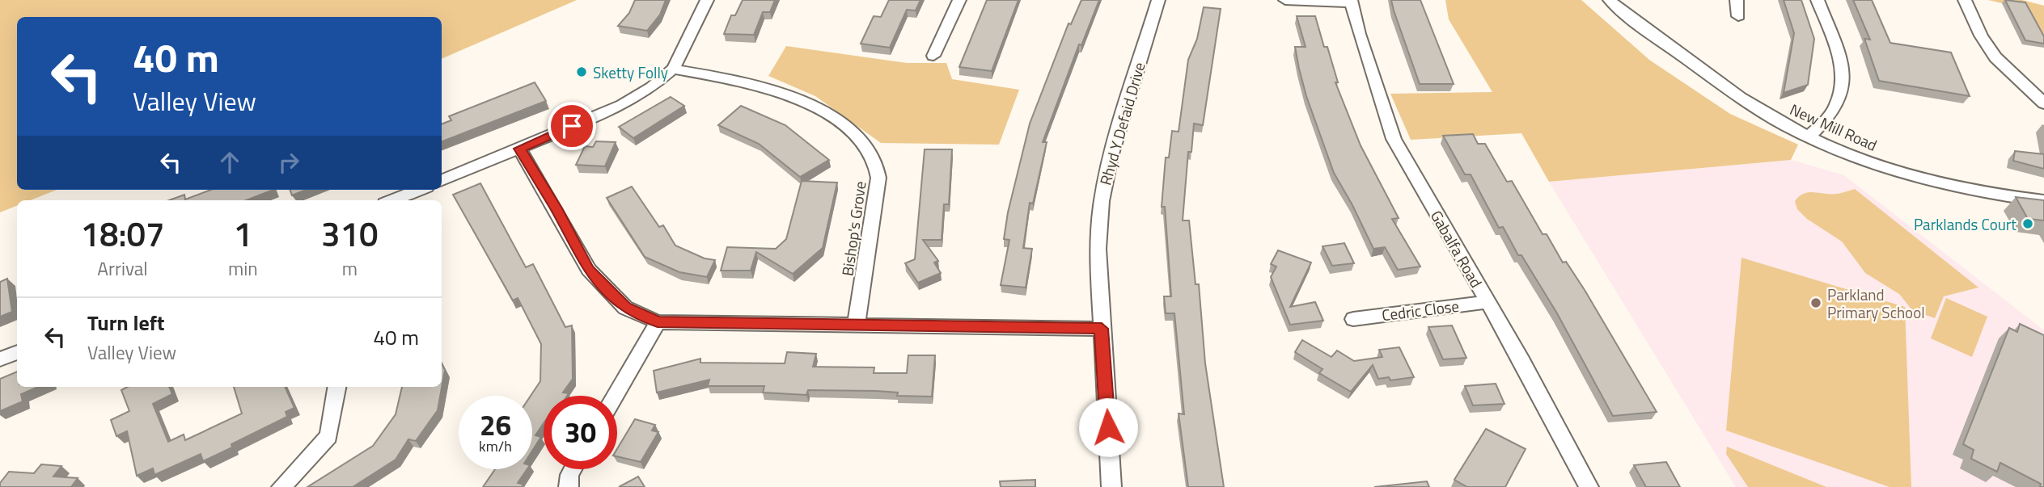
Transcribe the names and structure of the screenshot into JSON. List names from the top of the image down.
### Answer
{
  "streets": {
    "street": [
      "Rhyd Y Defaid Drive",
      "New Mill Road",
      "Bishop's Grove",
      "Gabalfa Road",
      "Cedric Close"
    ]
  },
  "crossings": [
    ["Gabalfa Road", "Cedric Close"]
  ],
  "places": ["Sketty Folly", "Parklands Court", "Parkland Primary School"],
  "page": {
    "turn": ["40 m", "Valley View"],
    "eta": [
      "18:07",
      "Arrival",
      "1",
      "min",
      "310",
      "m"
    ],
    "list": [
      {
        "name": "Turn left",
        "note": "Valley View",
        "value": "40 m"
      }
    ],
    "speed": "26 km/h",
    "limit": "30"
  }
}
